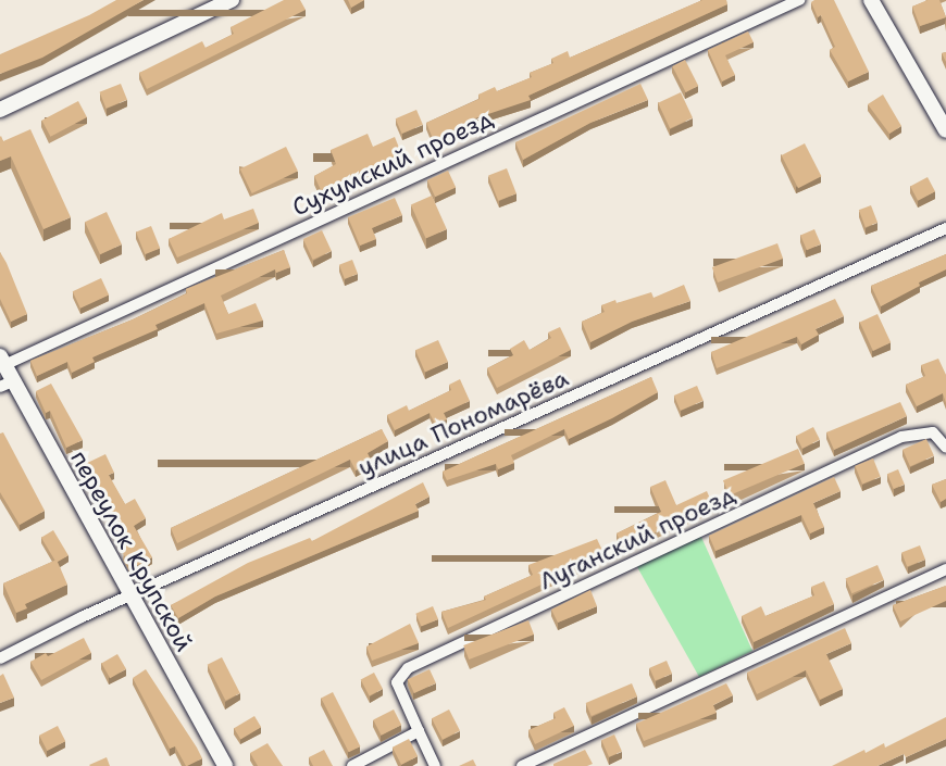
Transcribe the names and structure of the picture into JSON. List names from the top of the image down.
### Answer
{
  "streets": {
    "street": [
      "Сухумский проезд",
      "улица Пономарёва",
      "Луганский проезд",
      "переулок Крупской"
    ]
  },
  "crossings": [
    ["Сухумский проезд", "переулок Крупской"],
    ["улица Пономарёва", "переулок Крупской"]
  ]
}
